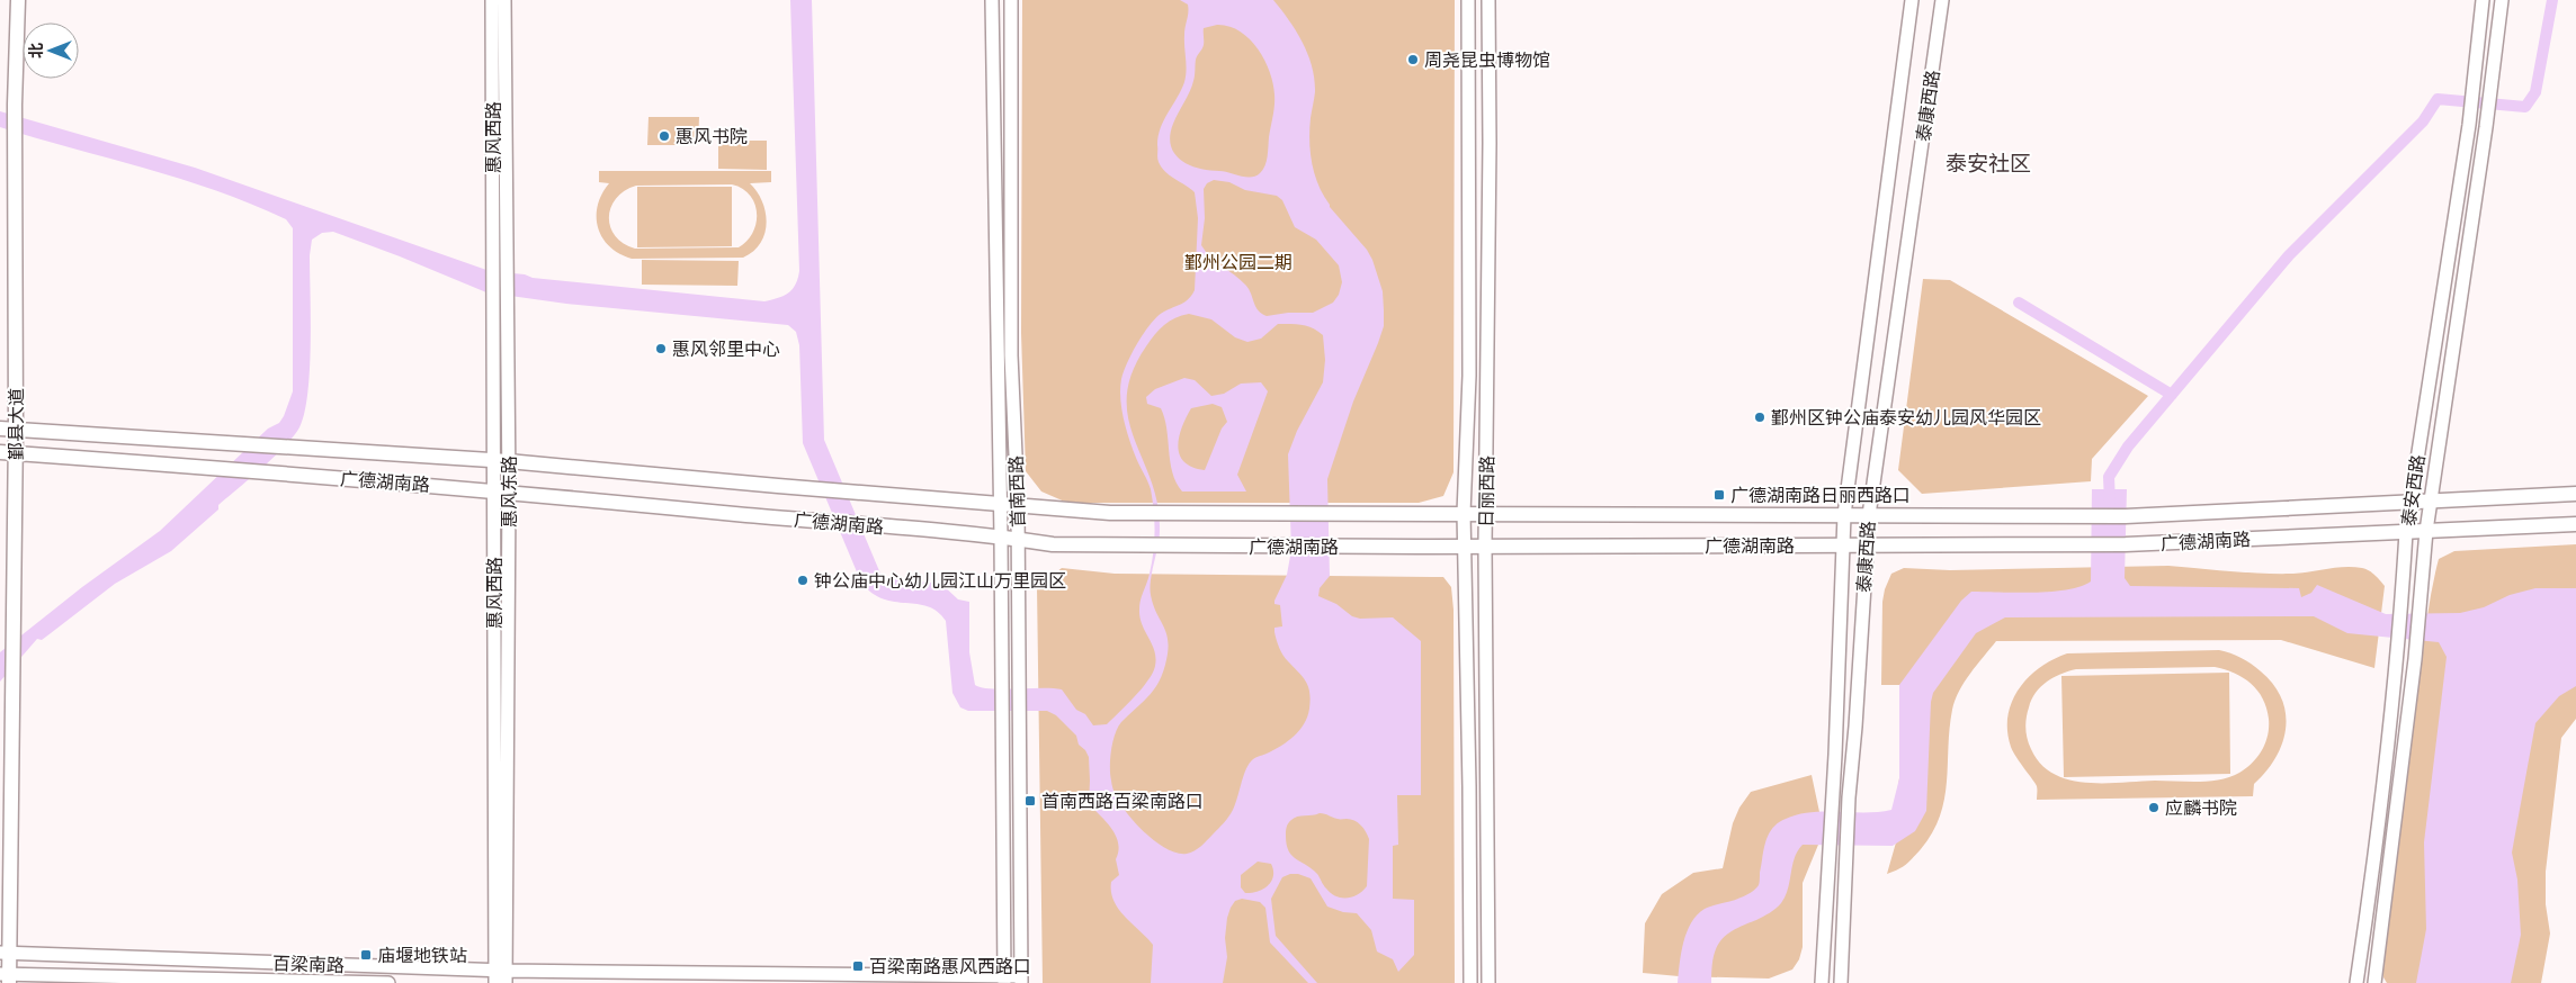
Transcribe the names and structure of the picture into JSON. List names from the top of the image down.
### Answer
{
  "streets": {
    "main road": [
      "泰康西路",
      "惠风西路",
      "鄞县大道",
      "广德湖南路",
      "泰安西路",
      "惠风东路",
      "首南西路",
      "日丽西路",
      "百梁南路"
    ]
  },
  "crossings": [
    ["泰康西路", "广德湖南路"],
    ["惠风西路", "广德湖南路"],
    ["惠风西路", "惠风东路"],
    ["惠风西路", "百梁南路"],
    ["鄞县大道", "广德湖南路"],
    ["鄞县大道", "百梁南路"],
    ["广德湖南路", "泰安西路"],
    ["广德湖南路", "惠风东路"],
    ["广德湖南路", "首南西路"],
    ["广德湖南路", "日丽西路"],
    ["惠风东路", "百梁南路"],
    ["首南西路", "百梁南路"]
  ],
  "districts": ["泰安社区"],
  "parks": ["鄞州公园二期"],
  "places": {
    "other": [
      "周尧昆虫博物馆",
      "惠风书院",
      "惠风邻里中心",
      "鄞州区钟公庙泰安幼儿园风华园区",
      "钟公庙中心幼儿园江山万里园区",
      "应麟书院"
    ],
    "transit": [
      "广德湖南路日丽西路口",
      "首南西路百梁南路口",
      "庙堰地铁站",
      "百梁南路惠风西路口"
    ]
  },
  "north": "left"
}
